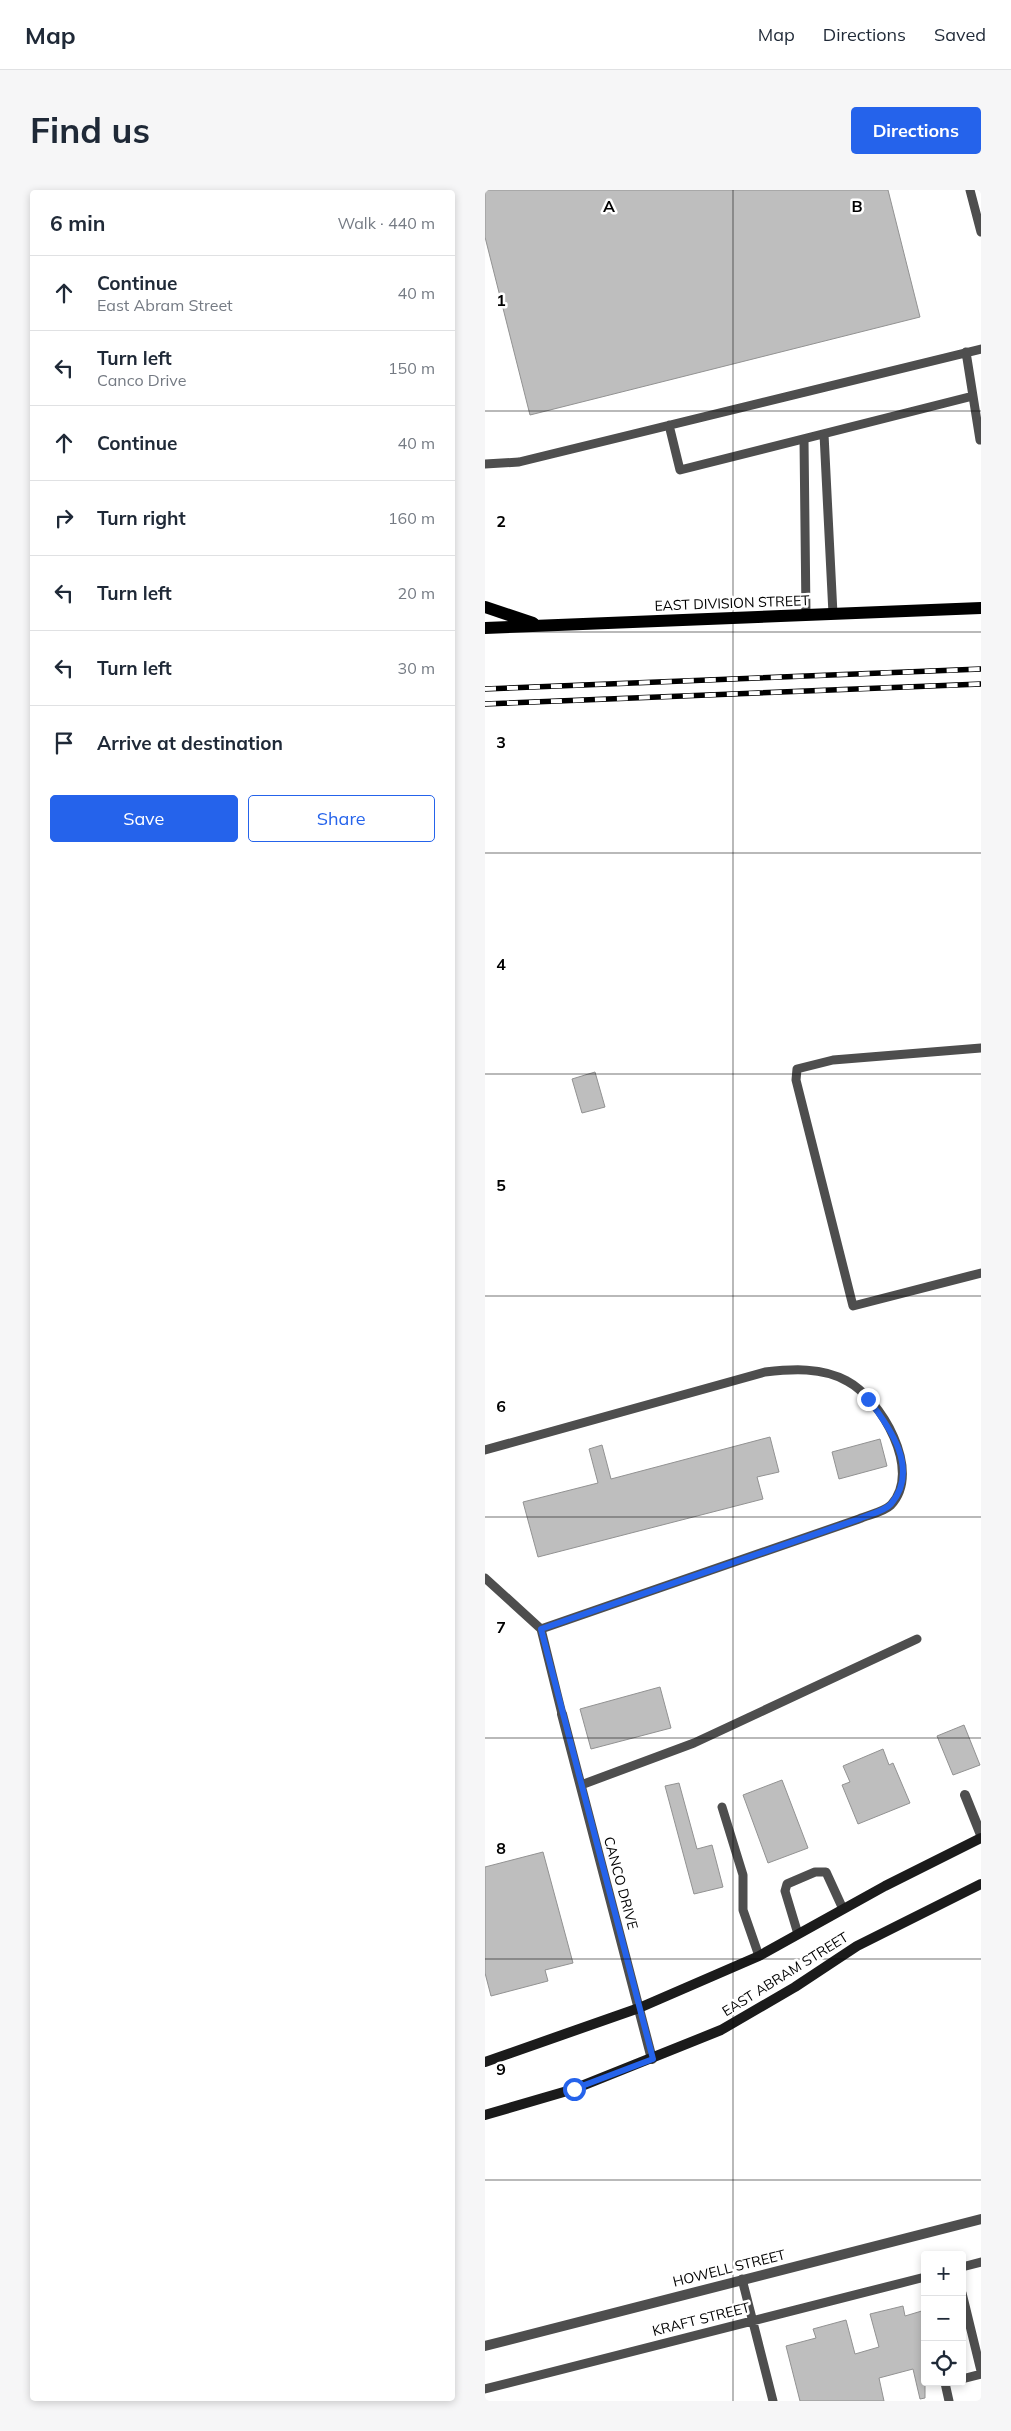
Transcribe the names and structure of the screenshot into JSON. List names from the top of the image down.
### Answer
{
  "streets": {
    "main road": ["EAST DIVISION STREET", "EAST ABRAM STREET"],
    "street": ["CANCO DRIVE", "HOWELL STREET"],
    "lane": ["KRAFT STREET"]
  },
  "crossings": [
    ["CANCO DRIVE", "EAST ABRAM STREET"]
  ],
  "page": {
    "header": "Map",
    "nav": ["Map", "Directions", "Saved"],
    "buttons": [
      "Directions",
      ["Save", "Share"]
    ],
    "title": "Find us",
    "heading": ["6 min", "Walk · 440 m"],
    "list": [
      ["Continue", "East Abram Street", "40 m"],
      ["Turn left", "Canco Drive", "150 m"],
      ["Continue", "40 m"],
      ["Turn right", "160 m"],
      ["Turn left", "20 m"],
      ["Turn left", "30 m"],
      "Arrive at destination"
    ],
    "map_buttons": ["+", "−"]
  },
  "grid": {
    "columns": ["A", "B"],
    "rows": [
      "1",
      "2",
      "3",
      "4",
      "5",
      "6",
      "7",
      "8",
      "9"
    ]
  }
}
